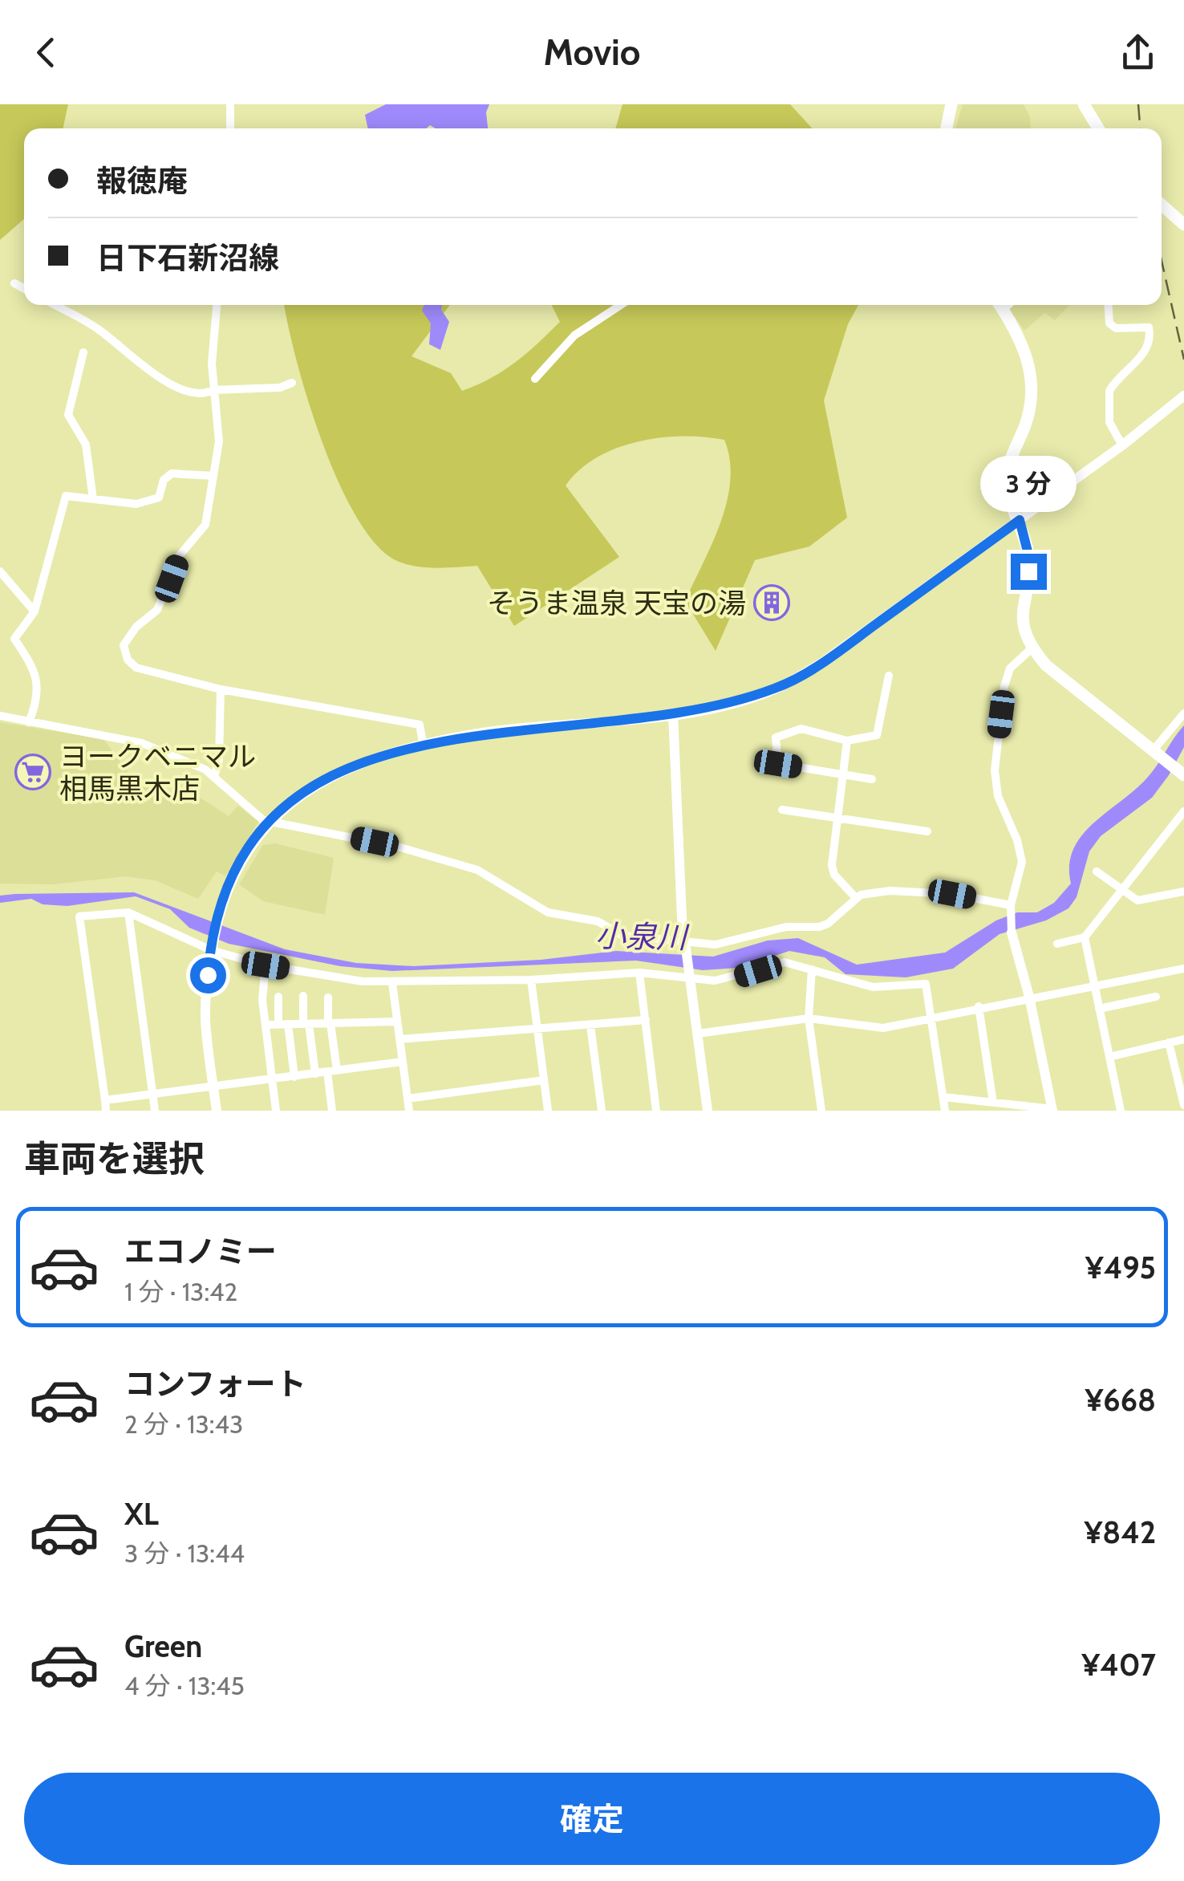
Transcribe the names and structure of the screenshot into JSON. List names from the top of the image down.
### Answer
{
  "water": ["小泉川"],
  "places": {
    "building": ["そうま温泉 天宝の湯"],
    "supermarket": ["ヨークベニマル 相馬黒木店"]
  },
  "page": {
    "header": "Movio",
    "banner": ["報徳庵", "日下石新沼線"],
    "bubble": "3 分",
    "heading": "車両を選択",
    "list": [
      {
        "name": "エコノミー",
        "note": "1 分 · 13:42",
        "value": "¥495"
      },
      {
        "name": "コンフォート",
        "note": "2 分 · 13:43",
        "value": "¥668"
      },
      {
        "name": "XL",
        "note": "3 分 · 13:44",
        "value": "¥842"
      },
      {
        "name": "Green",
        "note": "4 分 · 13:45",
        "value": "¥407"
      }
    ],
    "buttons": "確定"
  }
}
